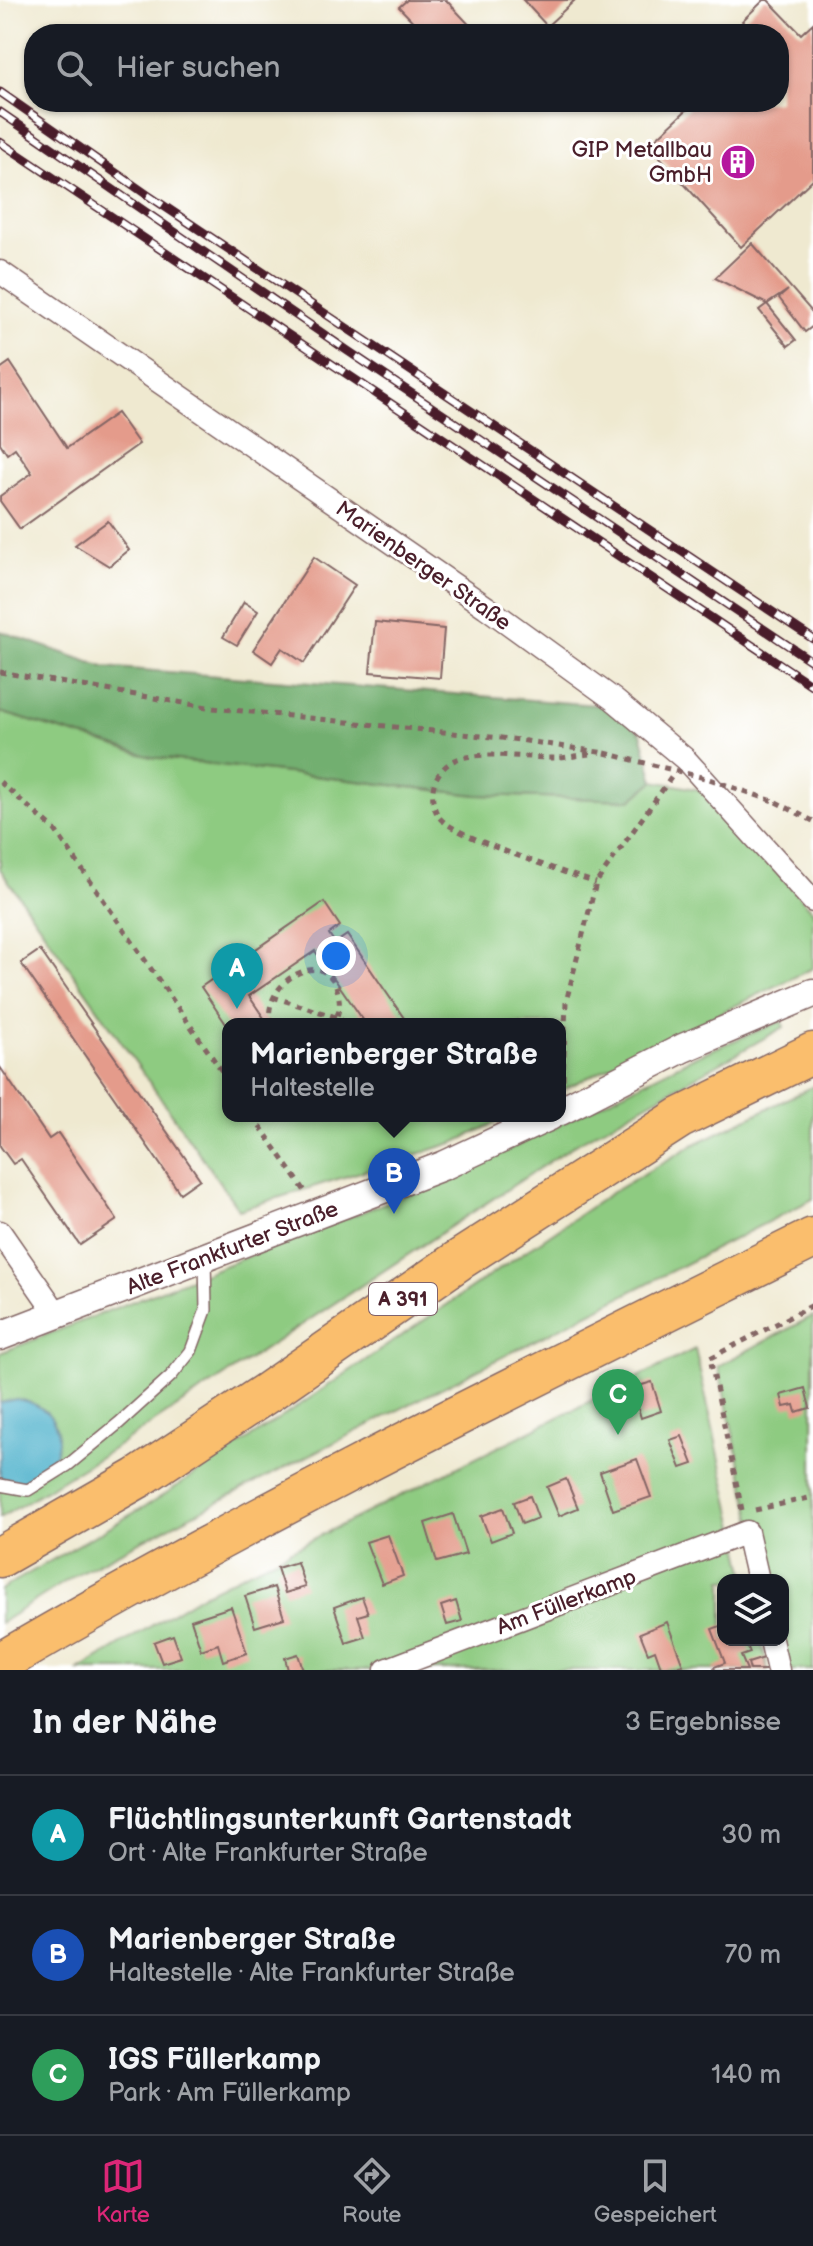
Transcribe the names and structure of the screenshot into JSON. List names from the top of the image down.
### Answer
{
  "streets": {
    "highway": ["A 391"],
    "street": ["Marienberger Straße", "Alte Frankfurter Straße", "Am Füllerkamp"]
  },
  "places": {
    "building": ["GIP Metallbau GmbH"]
  },
  "page": {
    "search": "Hier suchen",
    "pins": ["A", "B", "C"],
    "popup": ["Marienberger Straße", "Haltestelle"],
    "heading": ["In der Nähe", "3 Ergebnisse"],
    "list": [
      {
        "mark": "A",
        "name": "Flüchtlingsunterkunft Gartenstadt",
        "note": "Ort · Alte Frankfurter Straße",
        "value": "30 m"
      },
      {
        "mark": "B",
        "name": "Marienberger Straße",
        "note": "Haltestelle · Alte Frankfurter Straße",
        "value": "70 m"
      },
      {
        "mark": "C",
        "name": "IGS Füllerkamp",
        "note": "Park · Am Füllerkamp",
        "value": "140 m"
      }
    ],
    "nav": ["Karte", "Route", "Gespeichert"]
  }
}
